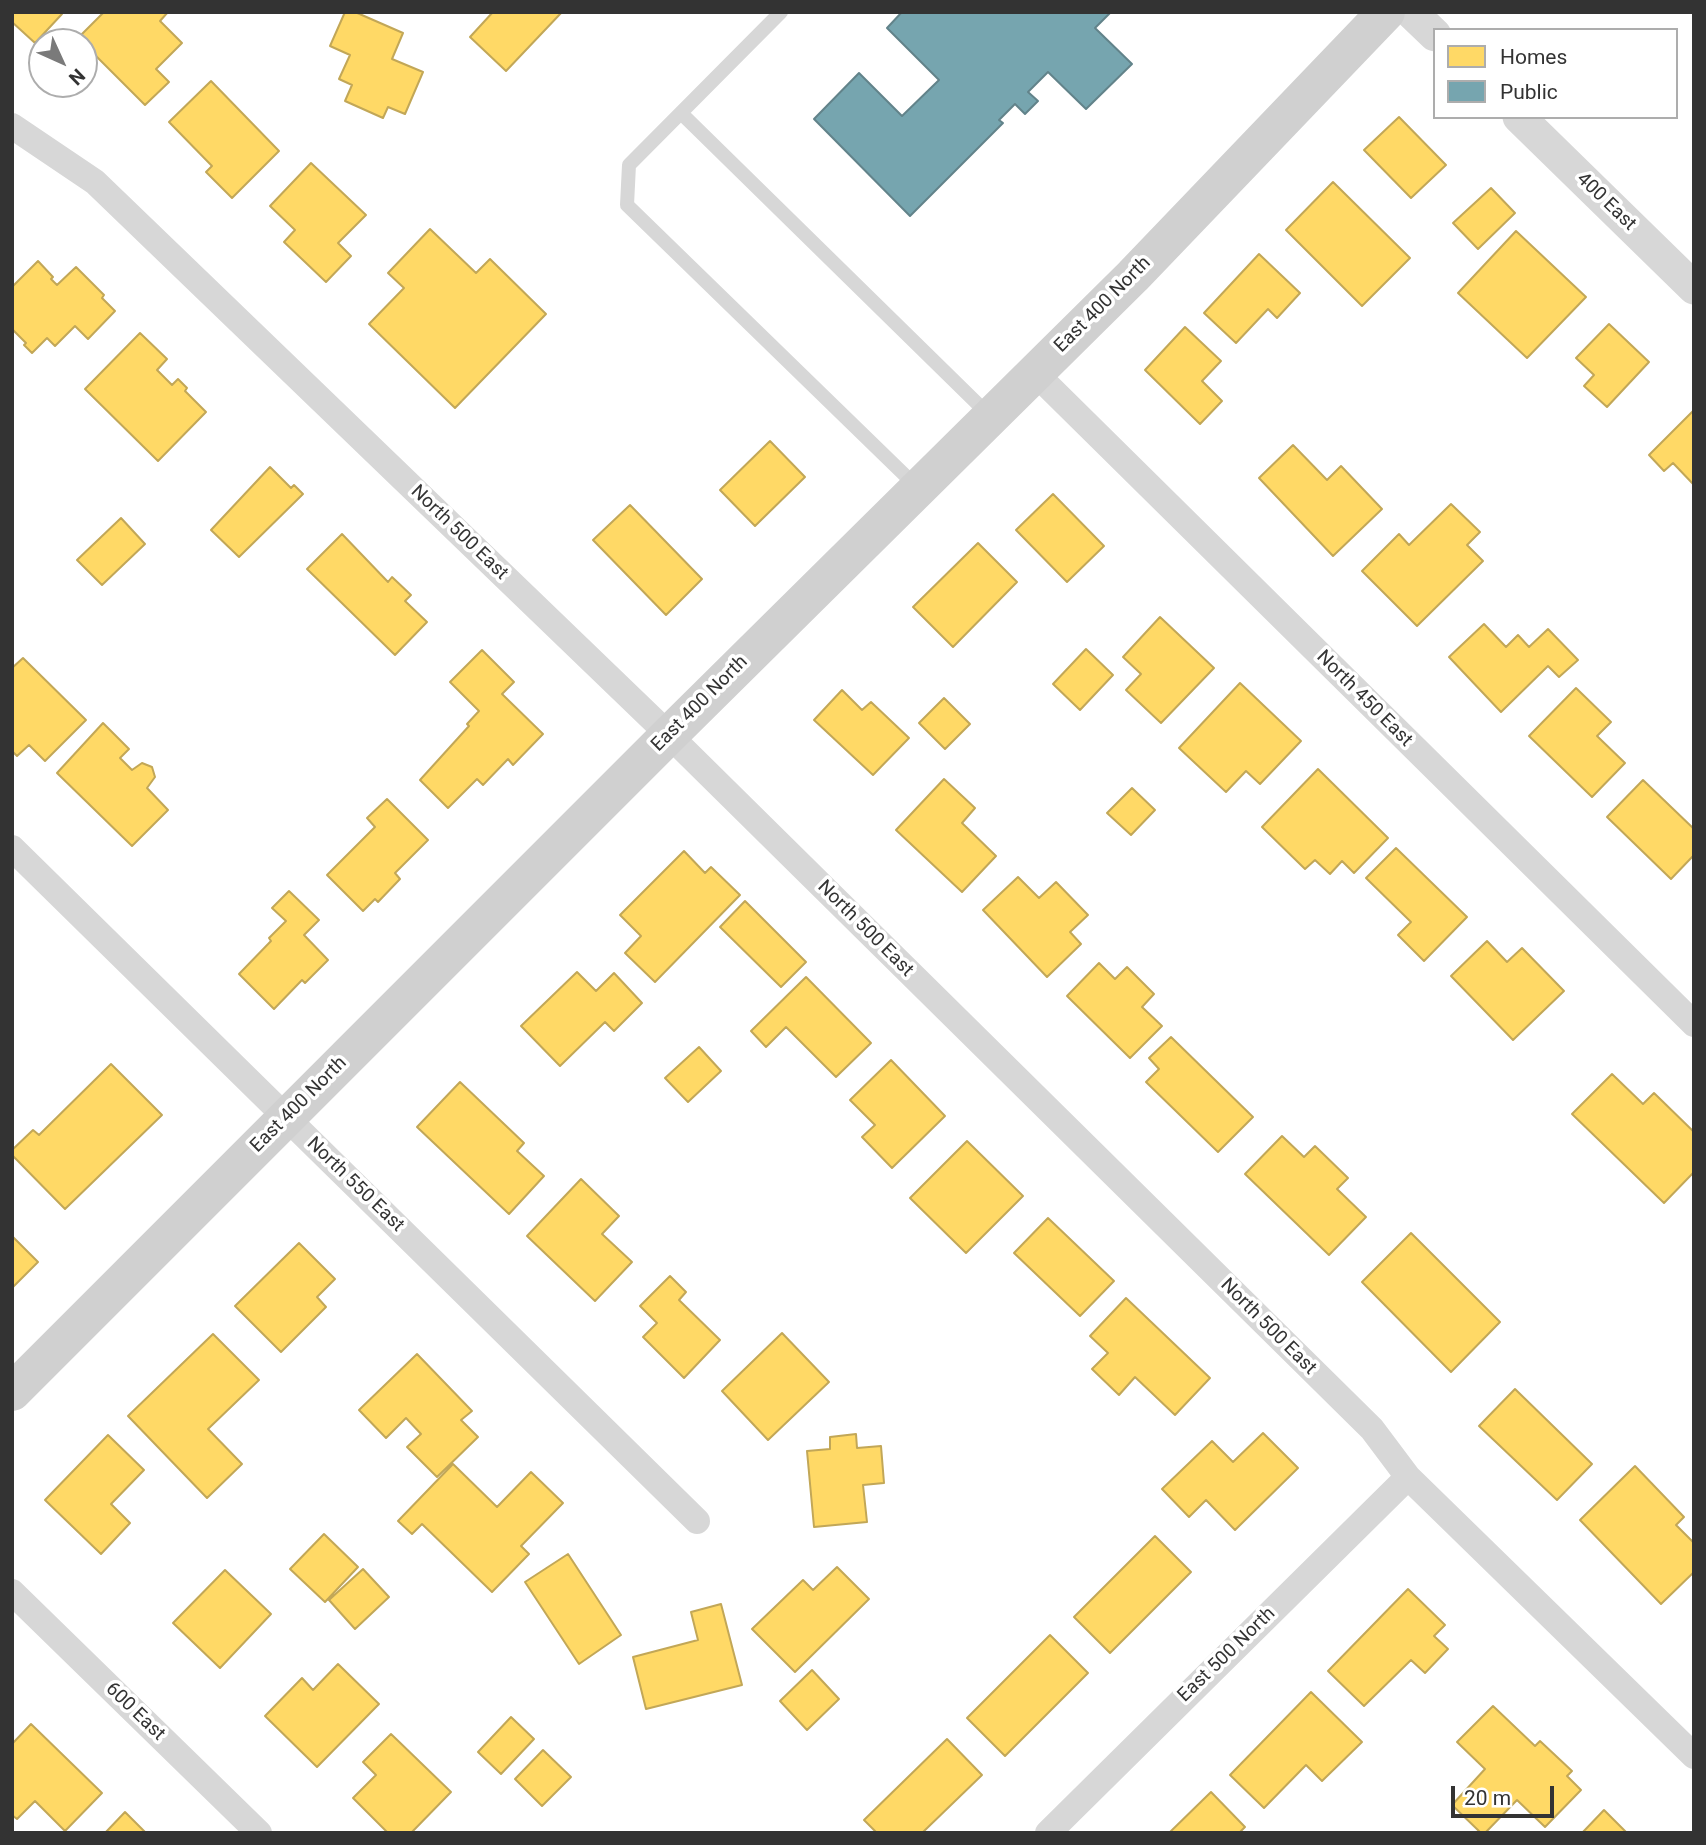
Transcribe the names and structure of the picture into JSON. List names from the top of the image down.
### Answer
{
  "streets": {
    "main road": ["East 400 North"],
    "street": [
      "400 East",
      "North 500 East",
      "North 450 East",
      "North 550 East",
      "East 500 North",
      "600 East"
    ]
  },
  "crossings": [
    ["East 400 North", "North 500 East"],
    ["East 400 North", "North 450 East"],
    ["East 400 North", "North 550 East"],
    ["North 500 East", "East 500 North"]
  ],
  "legend": ["Homes", "Public"],
  "scale_bar": "20 m",
  "north": "bottom right"
}
